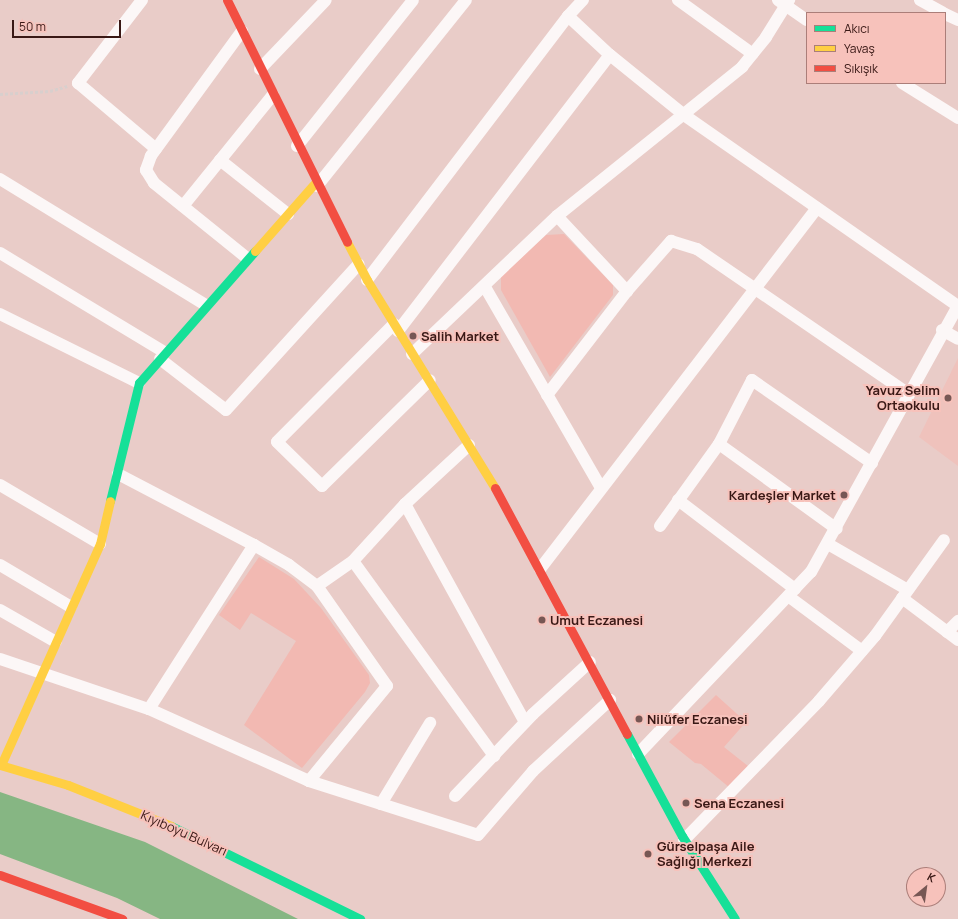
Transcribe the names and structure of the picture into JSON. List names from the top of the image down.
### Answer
{
  "streets": {
    "main road": ["Kıyıboyu Bulvarı"]
  },
  "places": [
    "Salih Market",
    "Yavuz Selim Ortaokulu",
    "Kardeşler Market",
    "Umut Eczanesi",
    "Nilüfer Eczanesi",
    "Sena Eczanesi",
    "Gürselpaşa Aile Sağlığı Merkezi"
  ],
  "legend": ["Akıcı", "Yavaş", "Sıkışık"],
  "scale_bar": "50 m",
  "north": "top right"
}
